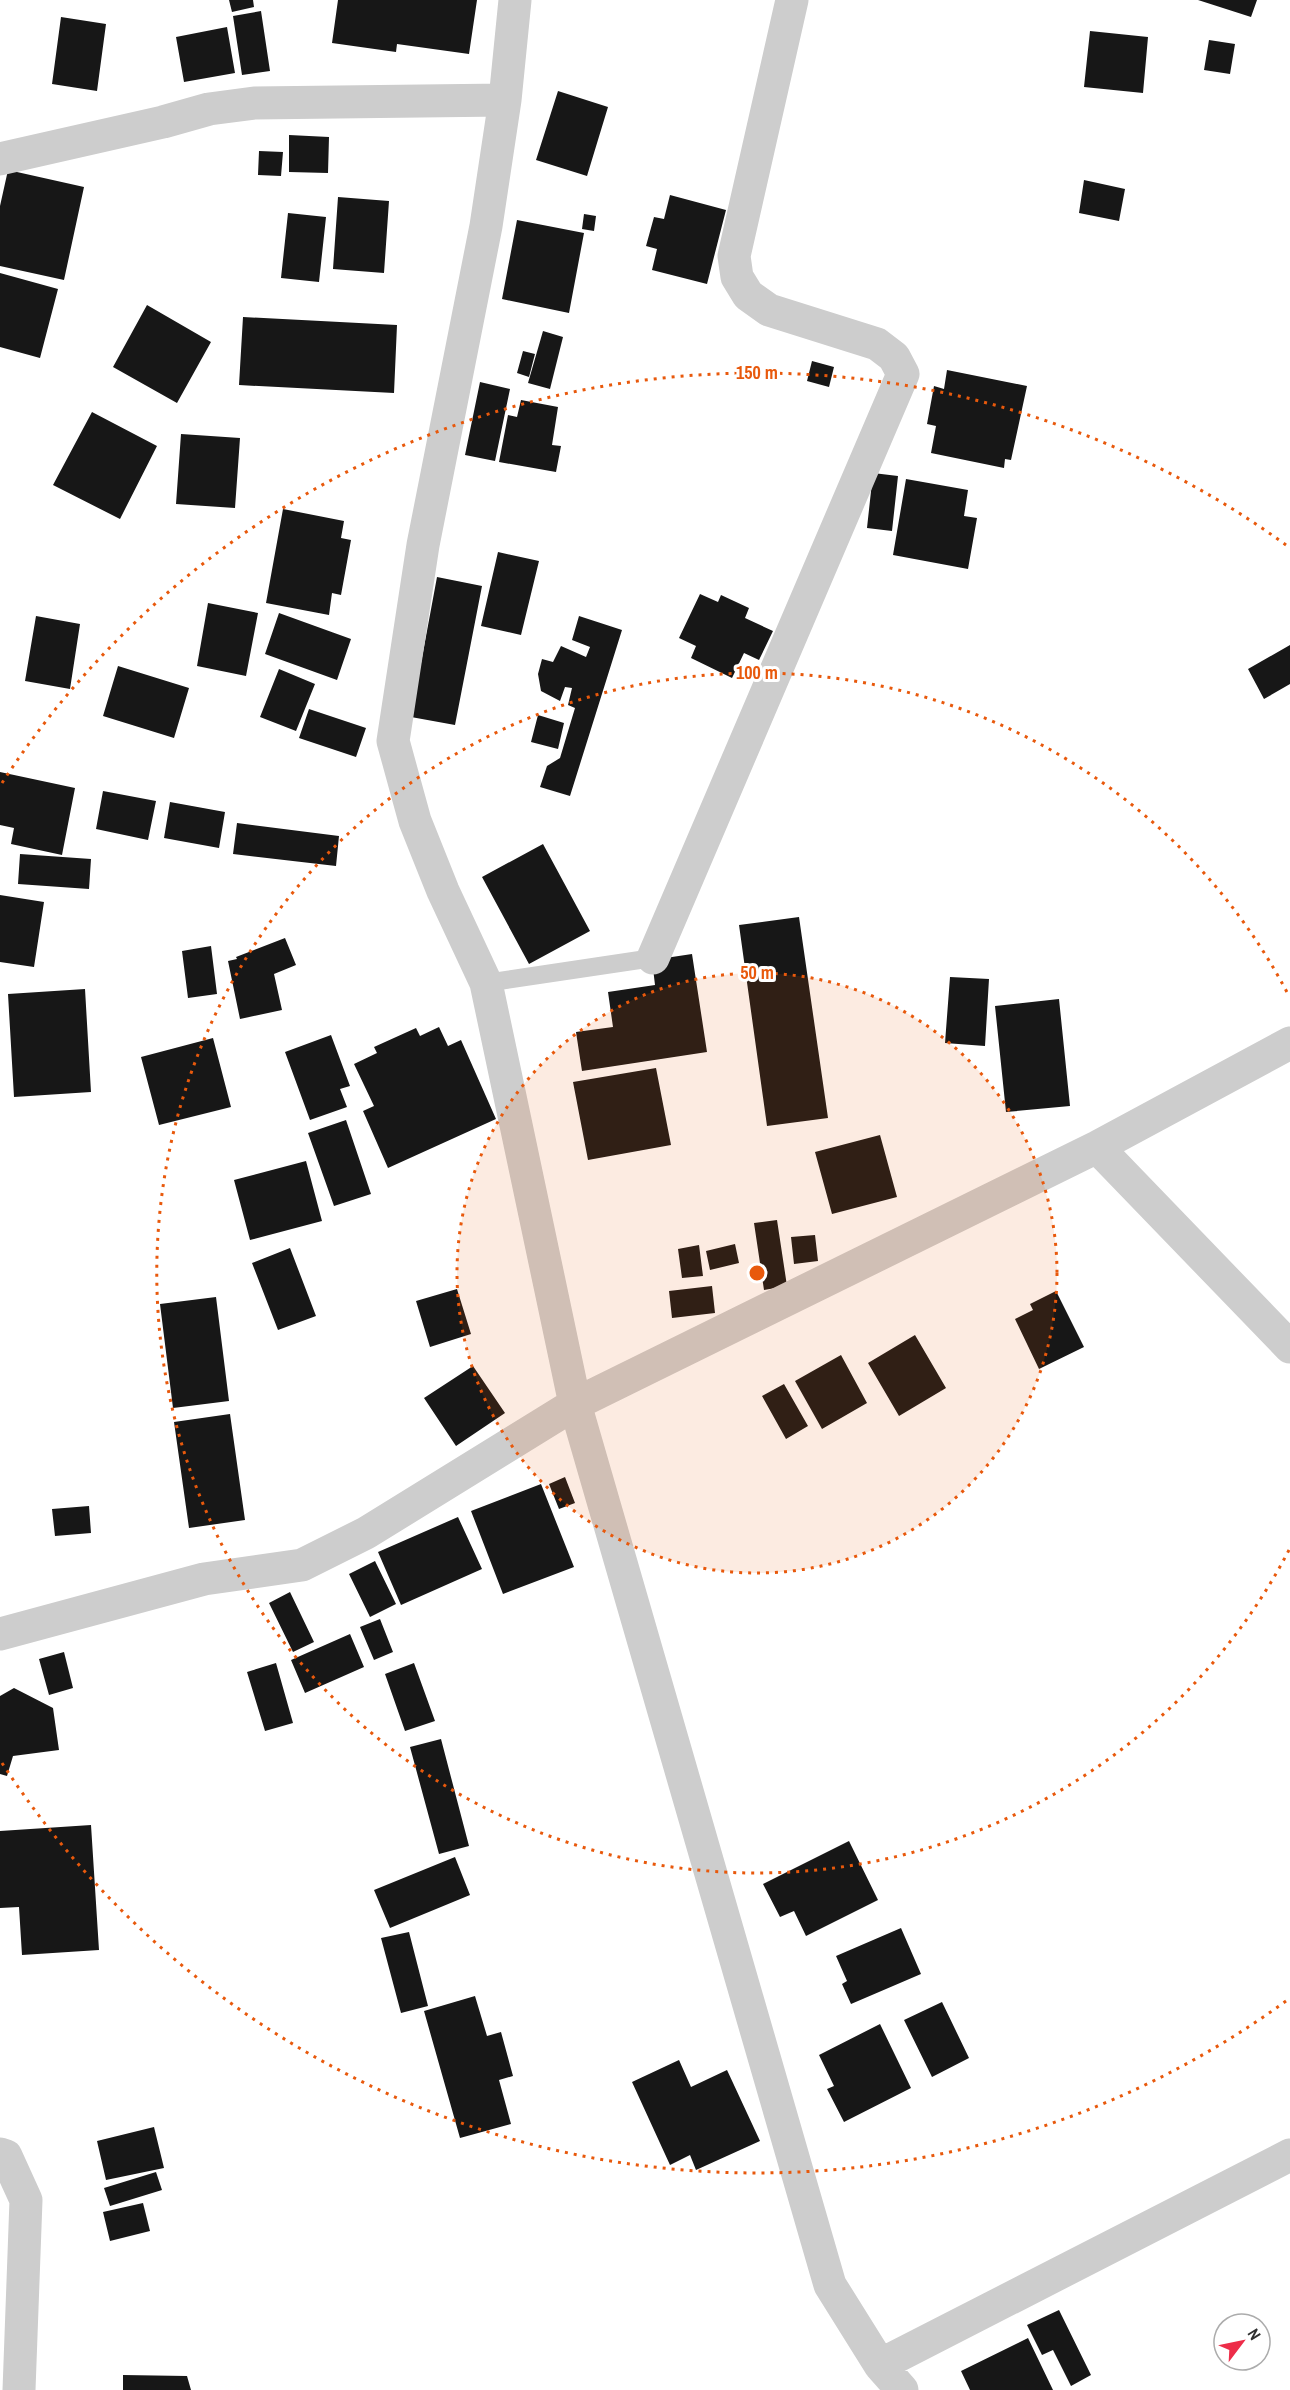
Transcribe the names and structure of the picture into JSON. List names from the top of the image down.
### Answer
{
  "north": "top right",
  "rings": ["150 m", "100 m", "50 m"]
}
